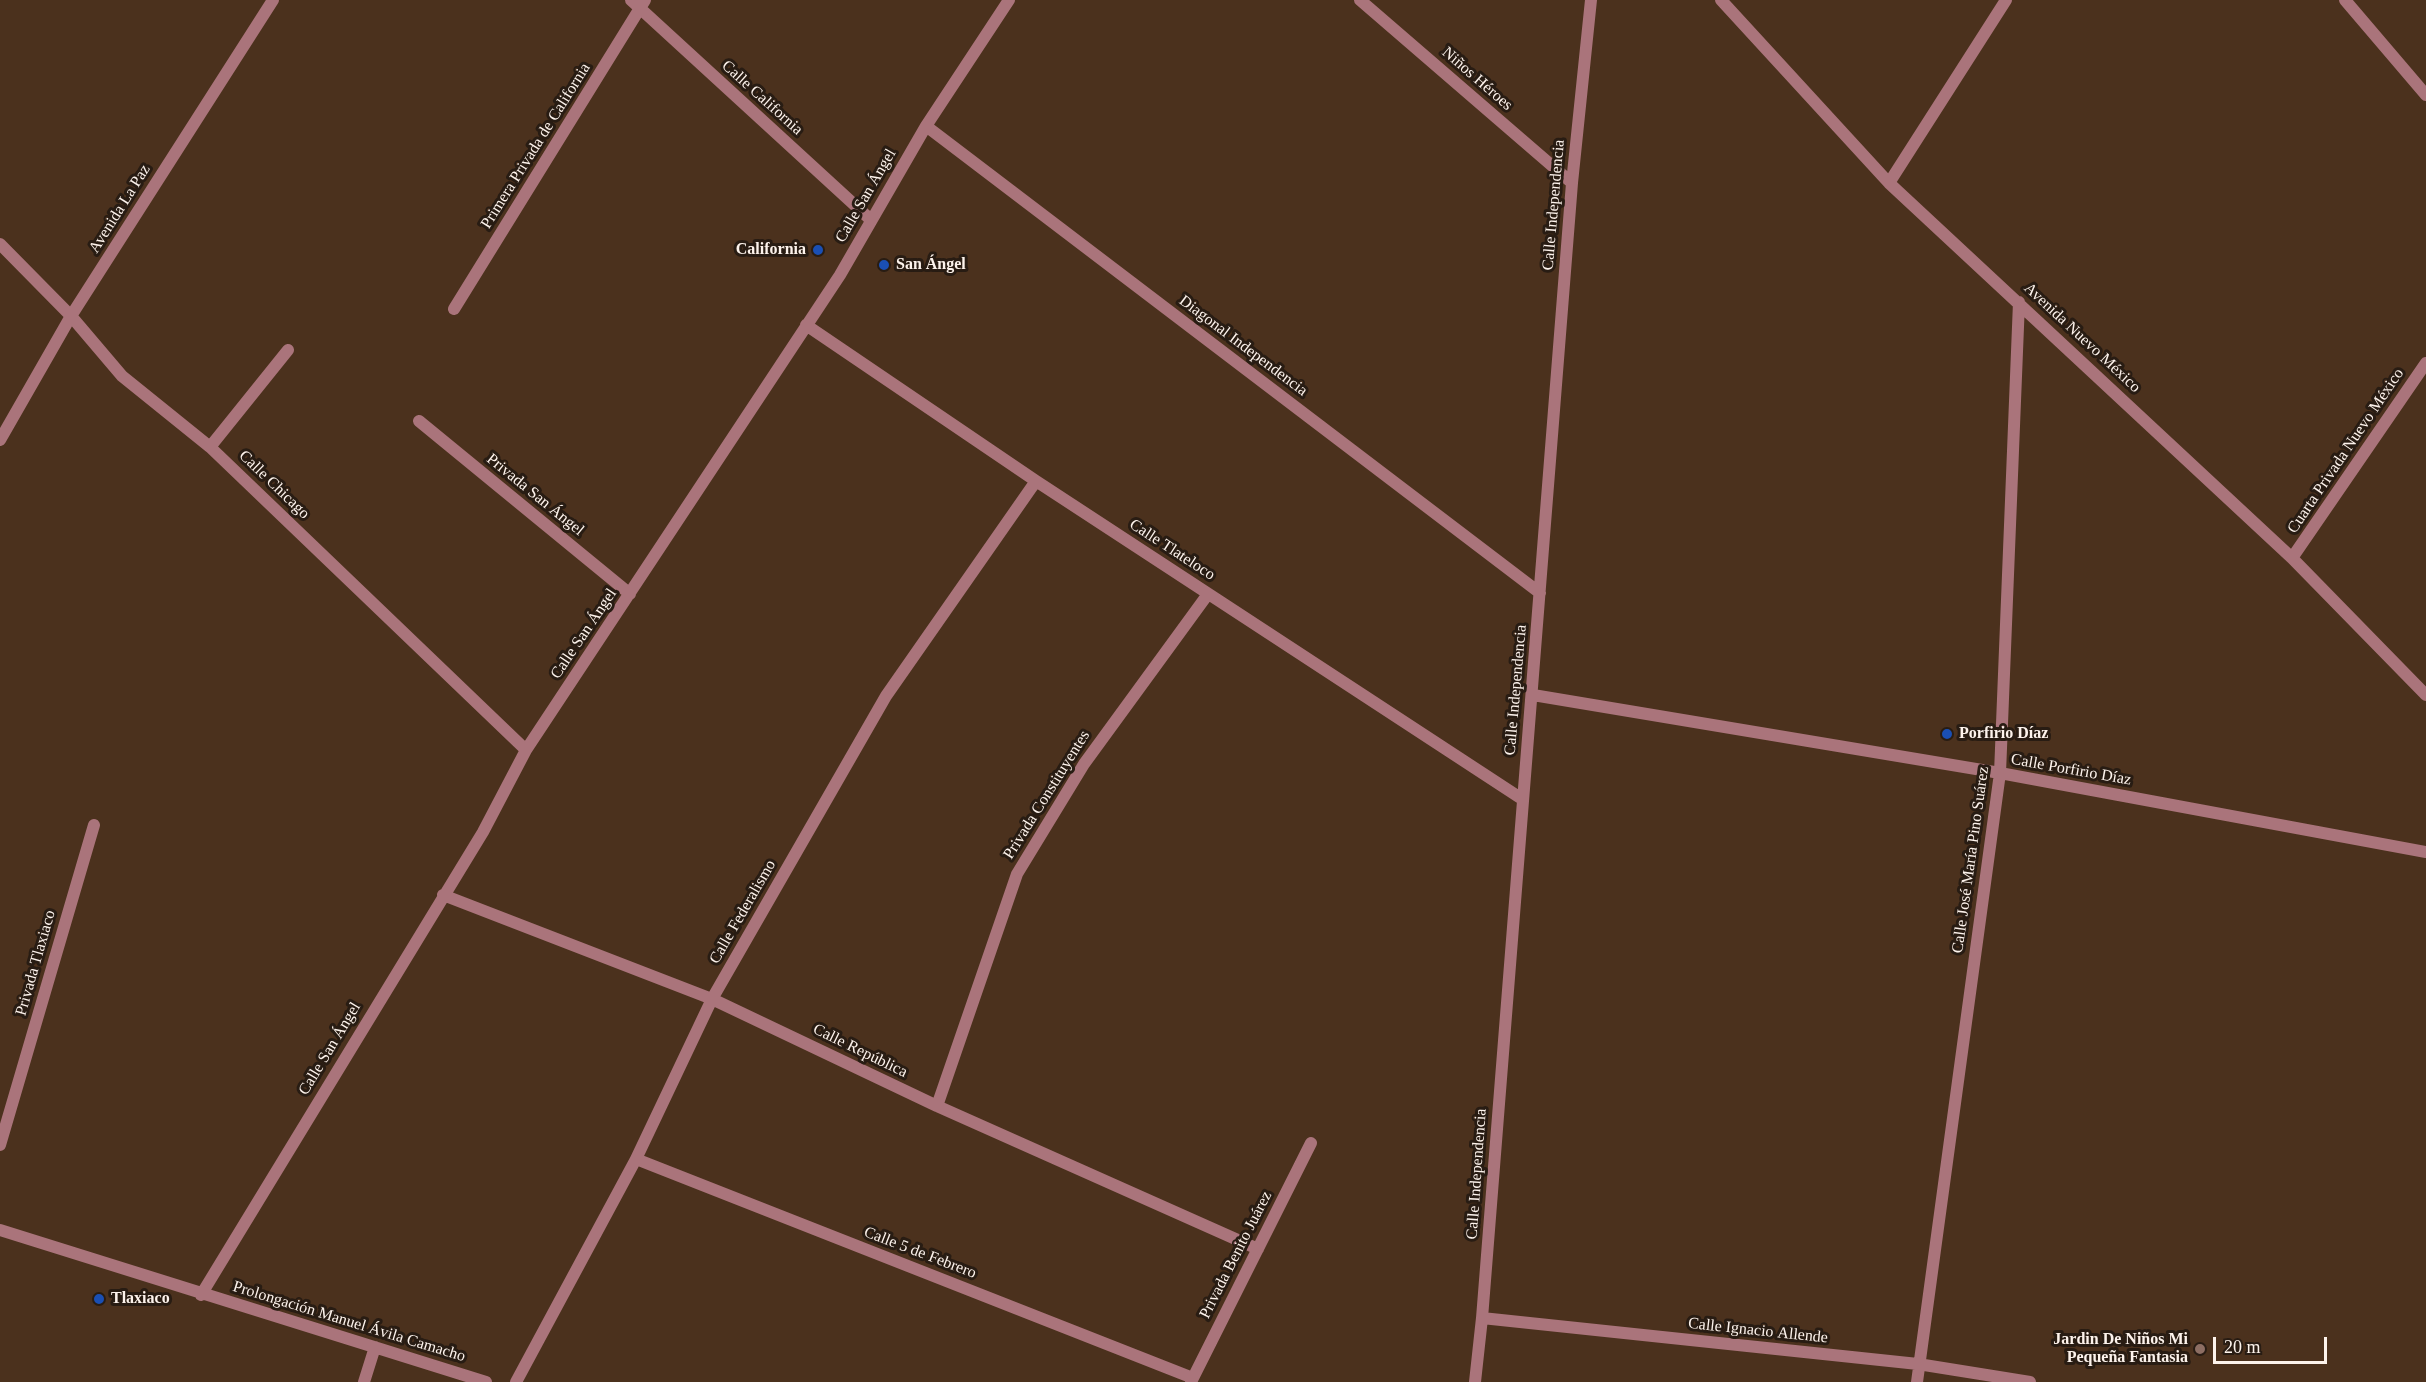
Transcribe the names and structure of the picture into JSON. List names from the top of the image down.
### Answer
{
  "streets": {
    "street": [
      "Niños Héroes",
      "Calle California",
      "Primera Privada de California",
      "Calle San Ángel",
      "Calle Independencia",
      "Avenida La Paz",
      "Avenida Nuevo México",
      "Diagonal Independencia",
      "Cuarta Privada Nuevo México",
      "Calle Chicago",
      "Privada San Ángel",
      "Calle Tlateloco",
      "Calle Porfirio Díaz",
      "Privada Constituyentes",
      "Calle José María Pino Suárez",
      "Calle Federalismo",
      "Privada Tlaxiaco",
      "Calle República",
      "Calle 5 de Febrero",
      "Privada Benito Juárez",
      "Prolongación Manuel Ávila Camacho",
      "Calle Ignacio Allende"
    ]
  },
  "crossings": [
    ["Niños Héroes", "Calle Independencia"],
    ["Calle California", "Primera Privada de California"],
    ["Calle California", "Calle San Ángel"],
    ["Calle San Ángel", "Diagonal Independencia"],
    ["Calle San Ángel", "Calle Chicago"],
    ["Calle San Ángel", "Privada San Ángel"],
    ["Calle San Ángel", "Calle Tlateloco"],
    ["Calle San Ángel", "Calle República"],
    ["Calle San Ángel", "Prolongación Manuel Ávila Camacho"],
    ["Calle Independencia", "Diagonal Independencia"],
    ["Calle Independencia", "Calle Tlateloco"],
    ["Calle Independencia", "Calle Porfirio Díaz"],
    ["Calle Independencia", "Calle Ignacio Allende"],
    ["Avenida La Paz", "Calle Chicago"],
    ["Avenida Nuevo México", "Cuarta Privada Nuevo México"],
    ["Avenida Nuevo México", "Calle José María Pino Suárez"],
    ["Calle Tlateloco", "Privada Constituyentes"],
    ["Calle Tlateloco", "Calle Federalismo"],
    ["Calle Porfirio Díaz", "Calle José María Pino Suárez"],
    ["Privada Constituyentes", "Calle República"],
    ["Calle José María Pino Suárez", "Calle Ignacio Allende"],
    ["Calle Federalismo", "Calle República"],
    ["Calle Federalismo", "Calle 5 de Febrero"],
    ["Calle República", "Privada Benito Juárez"],
    ["Calle 5 de Febrero", "Privada Benito Juárez"]
  ],
  "places": [
    "California",
    "San Ángel",
    "Porfirio Díaz",
    "Tlaxiaco",
    "Jardin De Niños Mi Pequeña Fantasia"
  ],
  "scale_bar": "20 m"
}
